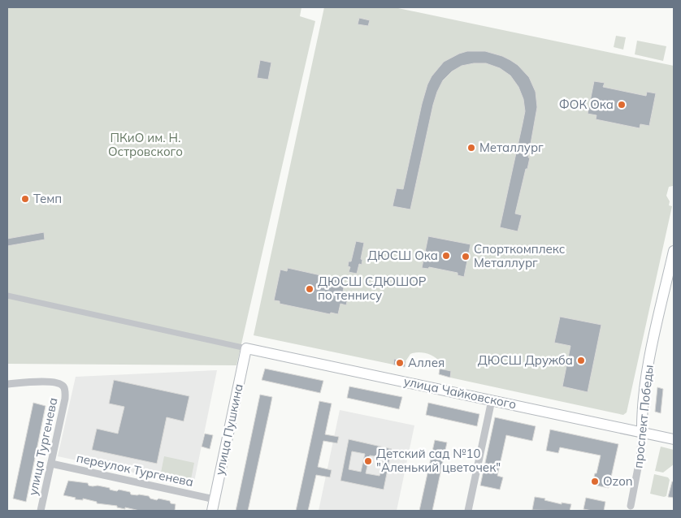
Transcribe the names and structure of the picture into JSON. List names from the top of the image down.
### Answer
{
  "streets": {
    "main road": ["улица Чайковского", "проспект Победы", "улица Пушкина"],
    "street": ["улица Тургенева", "переулок Тургенева"]
  },
  "crossings": [
    ["улица Чайковского", "проспект Победы"],
    ["улица Чайковского", "улица Пушкина"],
    ["улица Пушкина", "переулок Тургенева"],
    ["улица Тургенева", "переулок Тургенева"]
  ],
  "parks": ["ПКиО им. Н. Островского"],
  "places": [
    "ФОК Ока",
    "Металлург",
    "Темп",
    "ДЮСШ Ока",
    "Спорткомплекс Металлург",
    "ДЮСШ СДЮШОР по теннису",
    "ДЮСШ Дружба",
    "Аллея",
    "Детский сад №10 \"Аленький цветочек\"",
    "Ozon"
  ]
}
